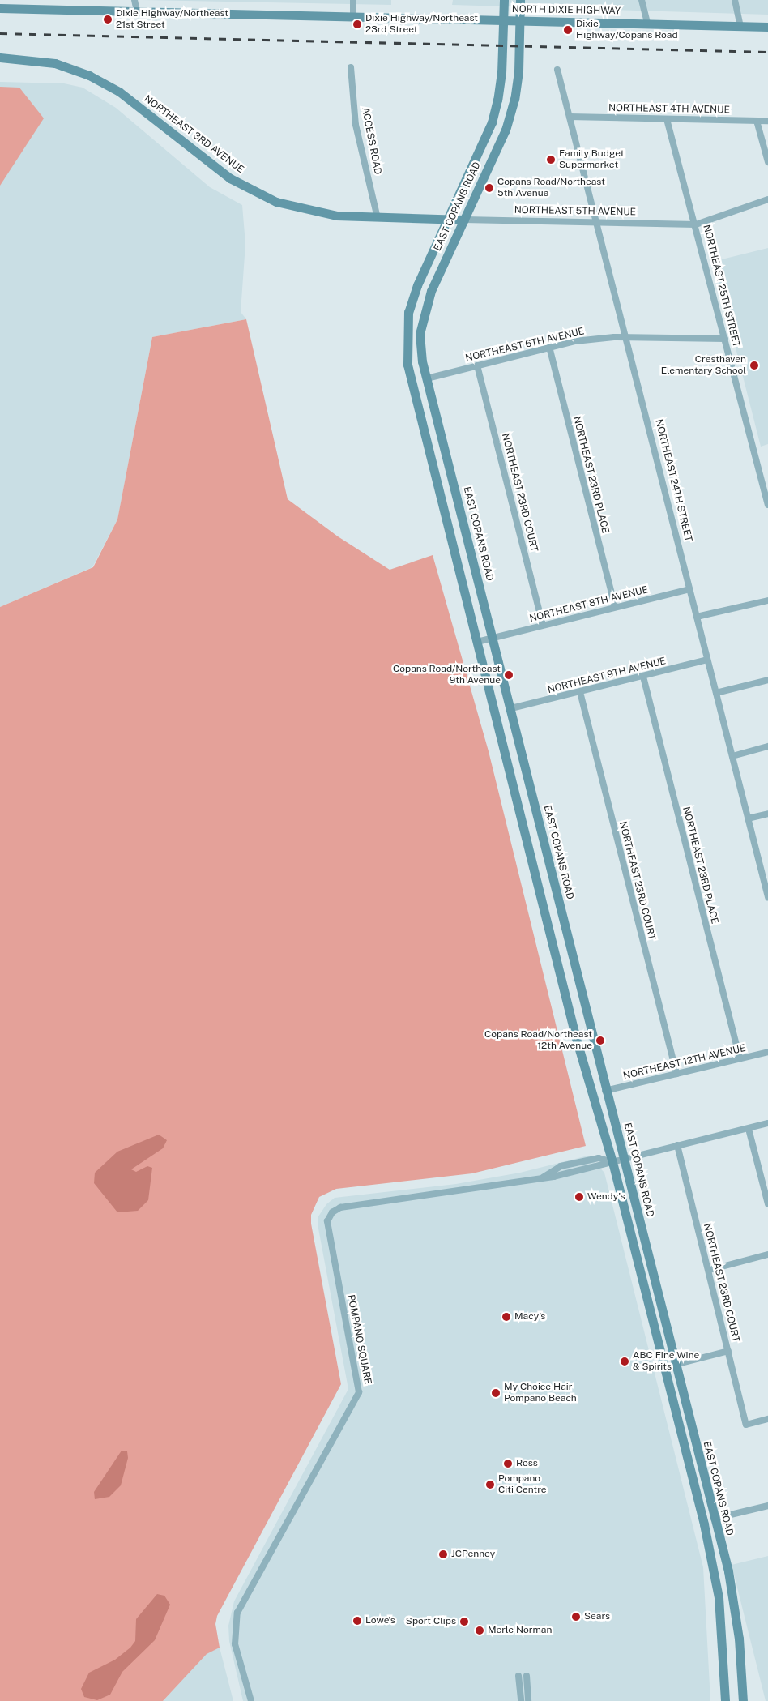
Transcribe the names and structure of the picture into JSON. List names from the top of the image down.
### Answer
{
  "streets": {
    "main road": [
      "NORTH DIXIE HIGHWAY",
      "NORTHEAST 3RD AVENUE",
      "EAST COPANS ROAD",
      "NORTHEAST 5TH AVENUE"
    ],
    "street": [
      "NORTHEAST 4TH AVENUE",
      "ACCESS ROAD",
      "NORTHEAST 25TH STREET",
      "NORTHEAST 6TH AVENUE",
      "NORTHEAST 23RD PLACE",
      "NORTHEAST 24TH STREET",
      "NORTHEAST 23RD COURT",
      "NORTHEAST 8TH AVENUE",
      "NORTHEAST 9TH AVENUE",
      "NORTHEAST 12TH AVENUE",
      "POMPANO SQUARE"
    ]
  },
  "crossings": [
    ["NORTH DIXIE HIGHWAY", "EAST COPANS ROAD"],
    ["NORTHEAST 4TH AVENUE", "NORTHEAST 25TH STREET"],
    ["NORTHEAST 4TH AVENUE", "NORTHEAST 24TH STREET"],
    ["NORTHEAST 3RD AVENUE", "ACCESS ROAD"],
    ["NORTHEAST 3RD AVENUE", "NORTHEAST 5TH AVENUE"],
    ["ACCESS ROAD", "NORTHEAST 5TH AVENUE"],
    ["EAST COPANS ROAD", "NORTHEAST 5TH AVENUE"],
    ["EAST COPANS ROAD", "NORTHEAST 6TH AVENUE"],
    ["EAST COPANS ROAD", "NORTHEAST 8TH AVENUE"],
    ["EAST COPANS ROAD", "NORTHEAST 9TH AVENUE"],
    ["EAST COPANS ROAD", "NORTHEAST 12TH AVENUE"],
    ["EAST COPANS ROAD", "POMPANO SQUARE"],
    ["NORTHEAST 5TH AVENUE", "NORTHEAST 25TH STREET"],
    ["NORTHEAST 5TH AVENUE", "NORTHEAST 24TH STREET"],
    ["NORTHEAST 25TH STREET", "NORTHEAST 6TH AVENUE"],
    ["NORTHEAST 6TH AVENUE", "NORTHEAST 23RD PLACE"],
    ["NORTHEAST 6TH AVENUE", "NORTHEAST 24TH STREET"],
    ["NORTHEAST 6TH AVENUE", "NORTHEAST 23RD COURT"],
    ["NORTHEAST 23RD PLACE", "NORTHEAST 8TH AVENUE"],
    ["NORTHEAST 23RD PLACE", "NORTHEAST 9TH AVENUE"],
    ["NORTHEAST 23RD PLACE", "NORTHEAST 12TH AVENUE"],
    ["NORTHEAST 24TH STREET", "NORTHEAST 8TH AVENUE"],
    ["NORTHEAST 24TH STREET", "NORTHEAST 9TH AVENUE"],
    ["NORTHEAST 23RD COURT", "NORTHEAST 8TH AVENUE"],
    ["NORTHEAST 23RD COURT", "NORTHEAST 9TH AVENUE"],
    ["NORTHEAST 23RD COURT", "NORTHEAST 12TH AVENUE"],
    ["NORTHEAST 23RD COURT", "POMPANO SQUARE"]
  ],
  "places": [
    "Dixie Highway/Northeast 21st Street",
    "Dixie Highway/Northeast 23rd Street",
    "Dixie Highway/Copans Road",
    "Family Budget Supermarket",
    "Copans Road/Northeast 5th Avenue",
    "Cresthaven Elementary School",
    "Copans Road/Northeast 9th Avenue",
    "Copans Road/Northeast 12th Avenue",
    "Wendy's",
    "Macy's",
    "ABC Fine Wine & Spirits",
    "My Choice Hair Pompano Beach",
    "Ross",
    "Pompano Citi Centre",
    "JCPenney",
    "Sears",
    "Lowe's",
    "Sport Clips",
    "Merle Norman"
  ]
}
